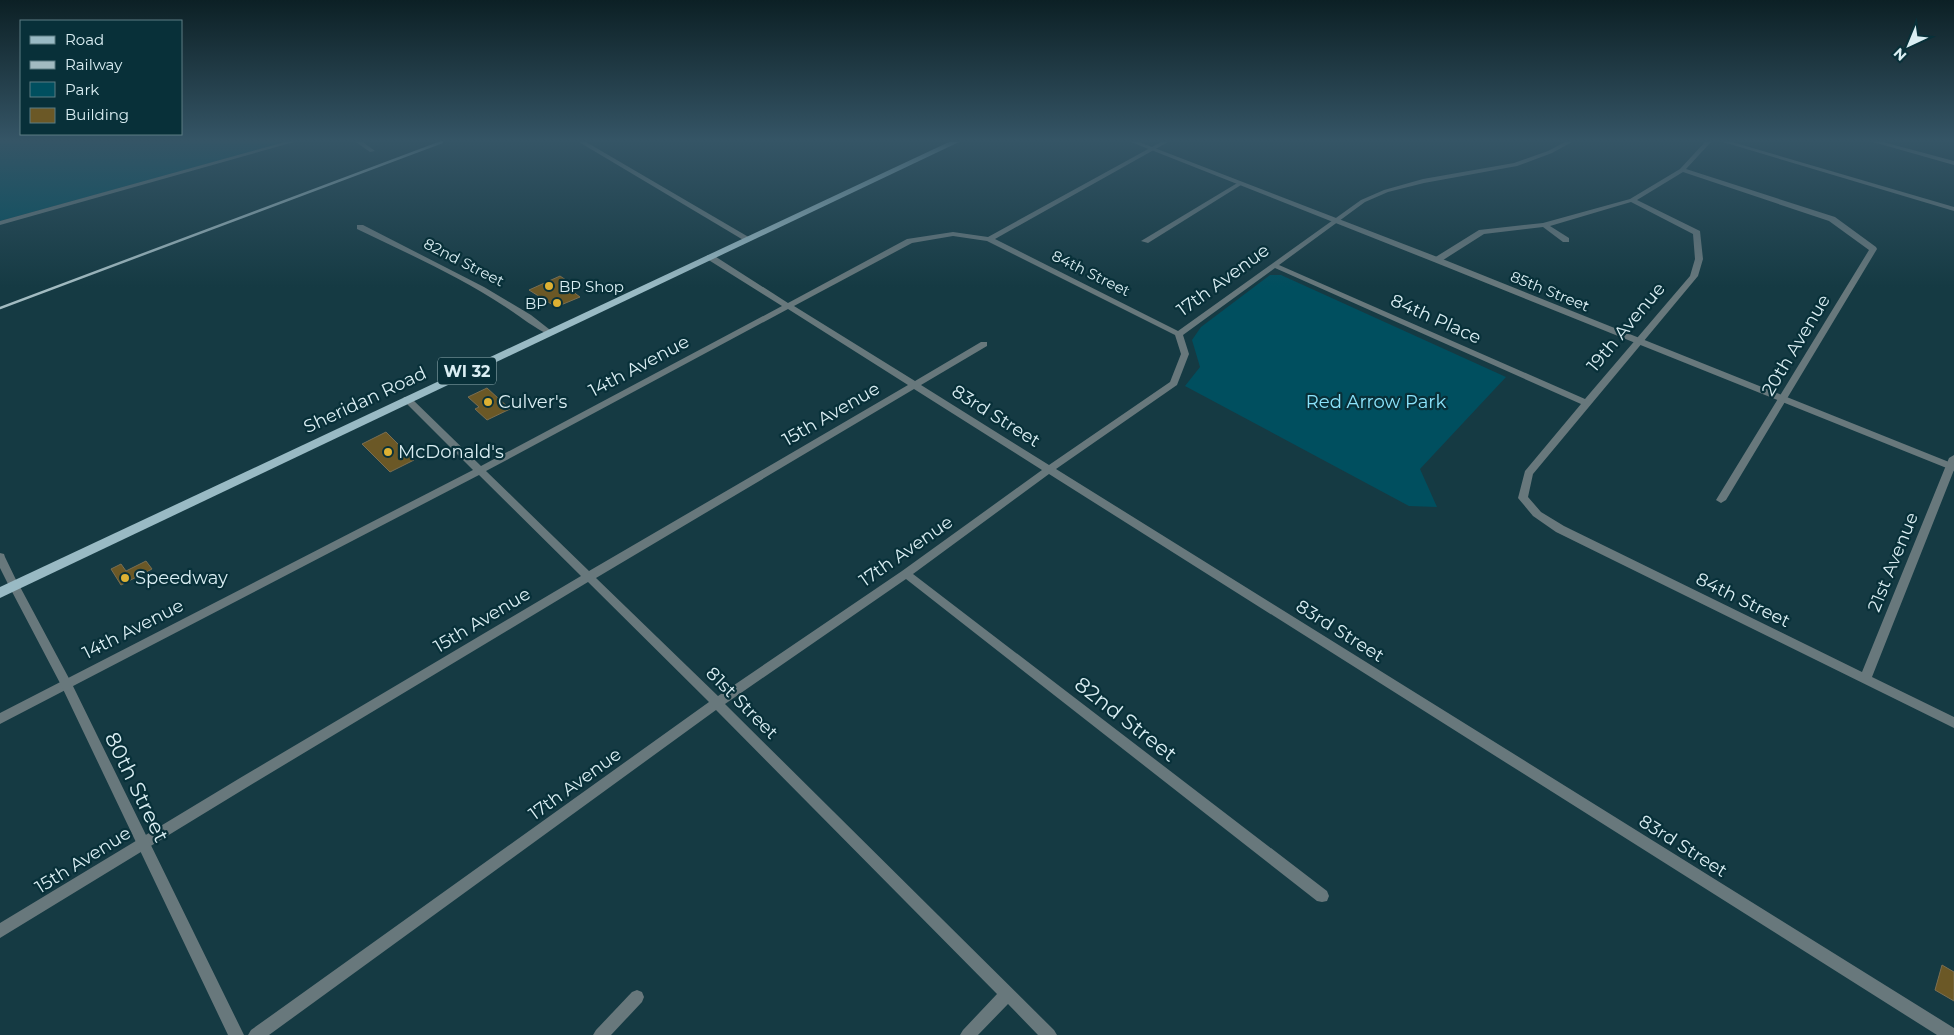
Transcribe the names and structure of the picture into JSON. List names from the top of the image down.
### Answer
{
  "streets": {
    "main road": ["WI 32", "Sheridan Road"],
    "street": [
      "82nd Street",
      "84th Street",
      "17th Avenue",
      "85th Street",
      "84th Place",
      "19th Avenue",
      "20th Avenue",
      "14th Avenue",
      "15th Avenue",
      "83rd Street",
      "21st Avenue",
      "81st Street",
      "80th Street"
    ]
  },
  "crossings": [
    ["82nd Street", "17th Avenue"],
    ["82nd Street", "Sheridan Road"],
    ["84th Street", "17th Avenue"],
    ["84th Street", "19th Avenue"],
    ["84th Street", "14th Avenue"],
    ["84th Street", "21st Avenue"],
    ["17th Avenue", "85th Street"],
    ["17th Avenue", "84th Place"],
    ["17th Avenue", "83rd Street"],
    ["17th Avenue", "81st Street"],
    ["85th Street", "19th Avenue"],
    ["85th Street", "20th Avenue"],
    ["85th Street", "21st Avenue"],
    ["84th Place", "19th Avenue"],
    ["14th Avenue", "83rd Street"],
    ["14th Avenue", "81st Street"],
    ["14th Avenue", "80th Street"],
    ["Sheridan Road", "83rd Street"],
    ["Sheridan Road", "81st Street"],
    ["Sheridan Road", "80th Street"],
    ["15th Avenue", "83rd Street"],
    ["15th Avenue", "81st Street"],
    ["15th Avenue", "80th Street"]
  ],
  "parks": ["Red Arrow Park"],
  "places": [
    "BP Shop",
    "BP",
    "Culver's",
    "McDonald's",
    "Speedway"
  ],
  "legend": [
    "Road",
    "Railway",
    "Park",
    "Building"
  ],
  "north": "bottom left"
}
